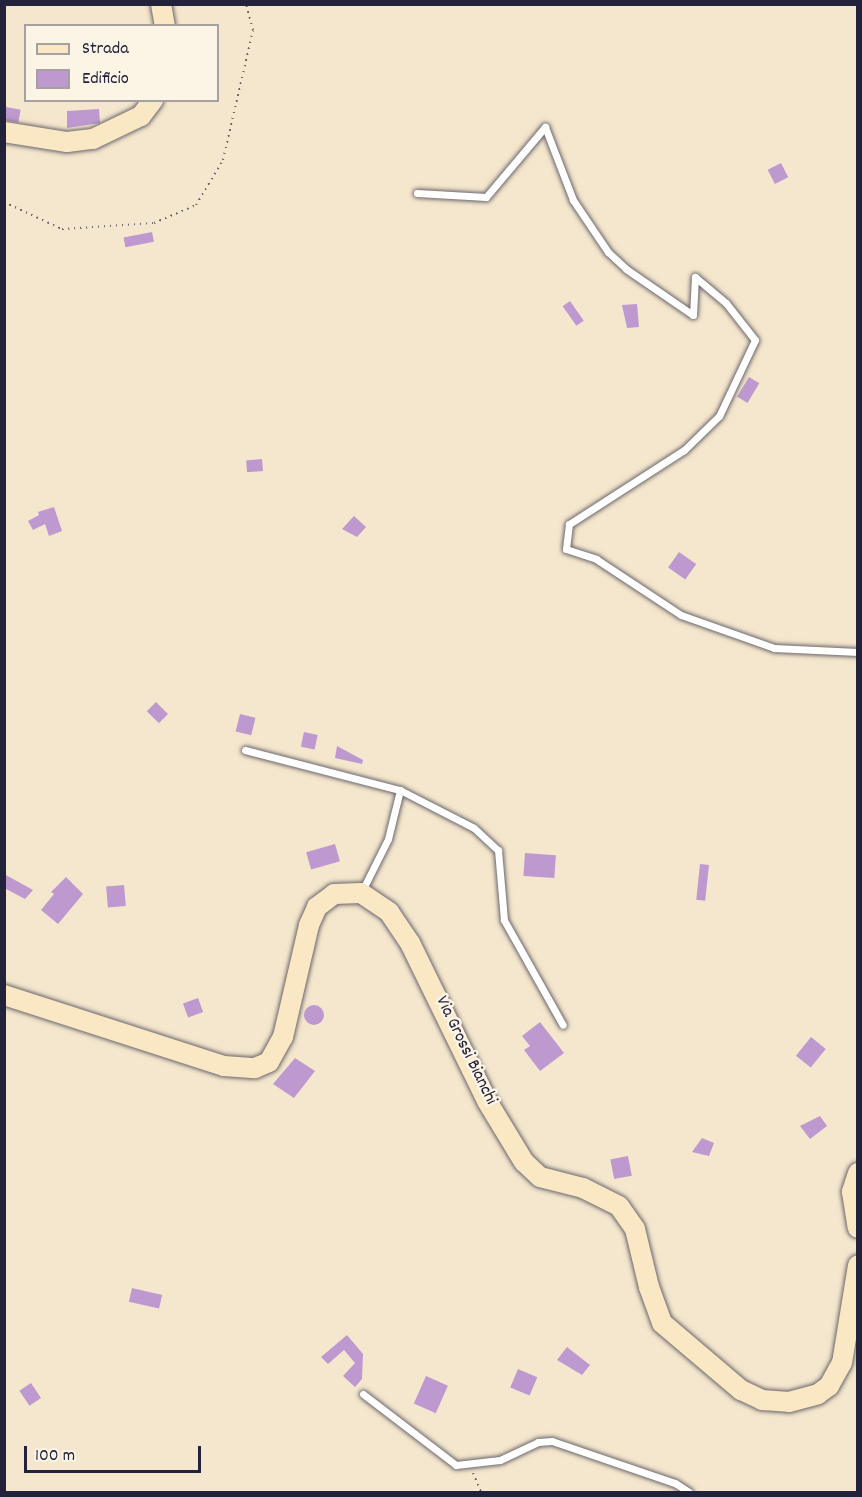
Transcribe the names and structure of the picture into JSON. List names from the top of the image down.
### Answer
{
  "streets": {
    "main road": ["Via Grossi Bianchi"]
  },
  "legend": ["Strada", "Edificio"],
  "scale_bar": "100 m"
}
